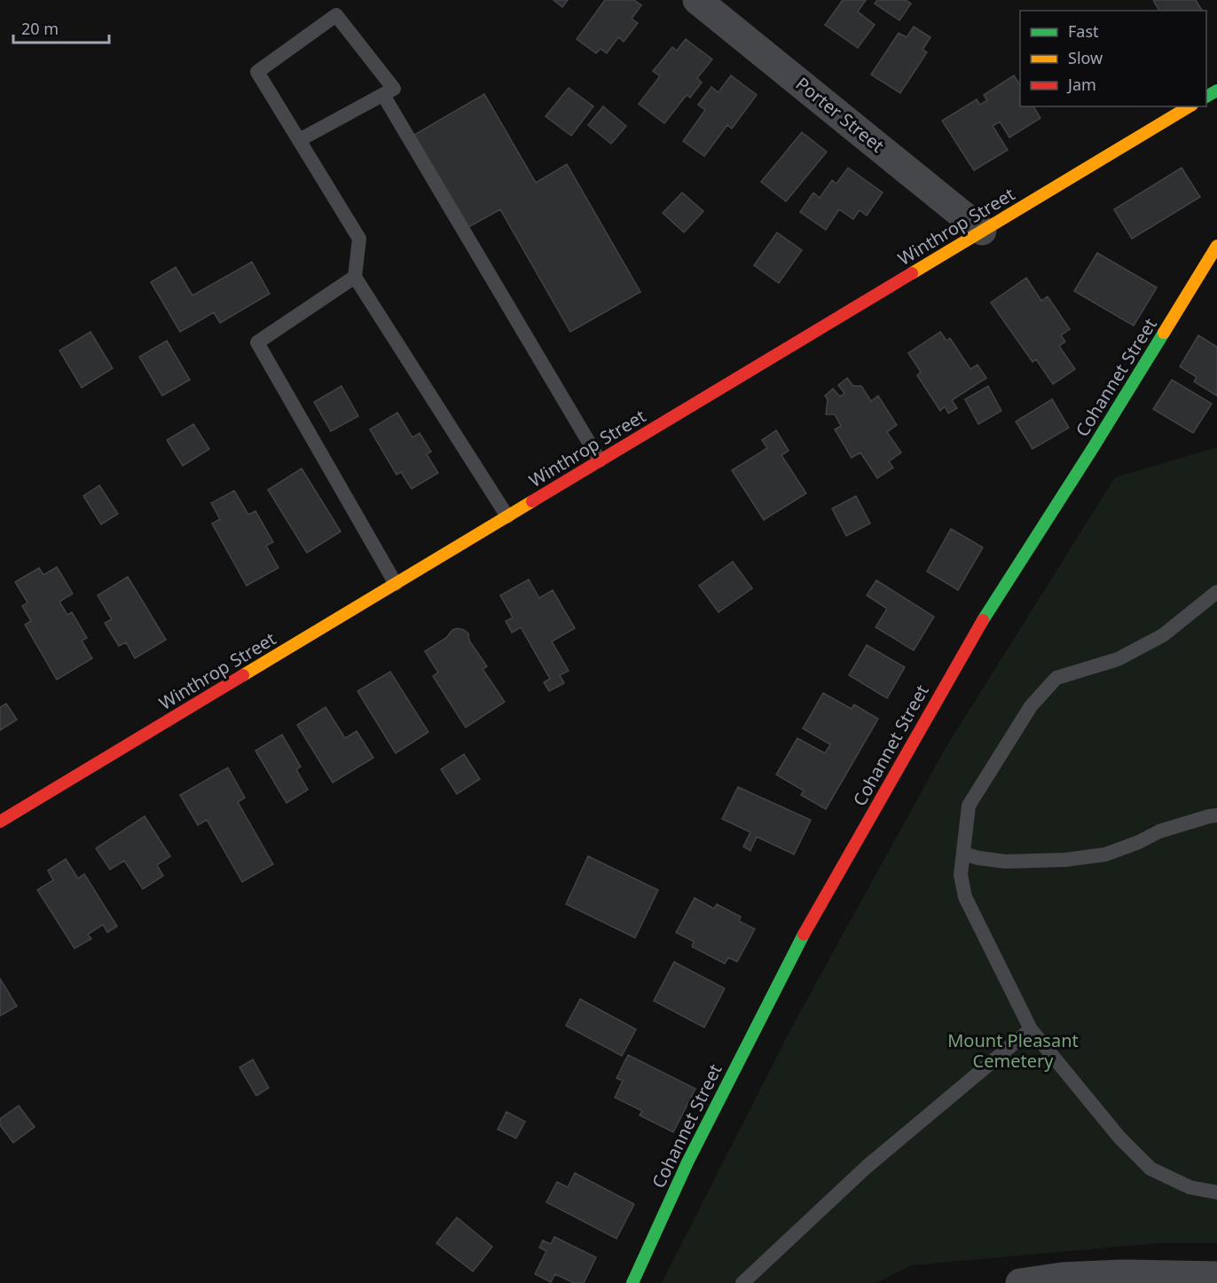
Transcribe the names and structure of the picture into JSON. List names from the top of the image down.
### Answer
{
  "streets": {
    "main road": ["Winthrop Street", "Cohannet Street"],
    "street": ["Porter Street"]
  },
  "crossings": [
    ["Porter Street", "Winthrop Street"]
  ],
  "parks": ["Mount Pleasant Cemetery"],
  "legend": ["Fast", "Slow", "Jam"],
  "scale_bar": "20 m"
}
